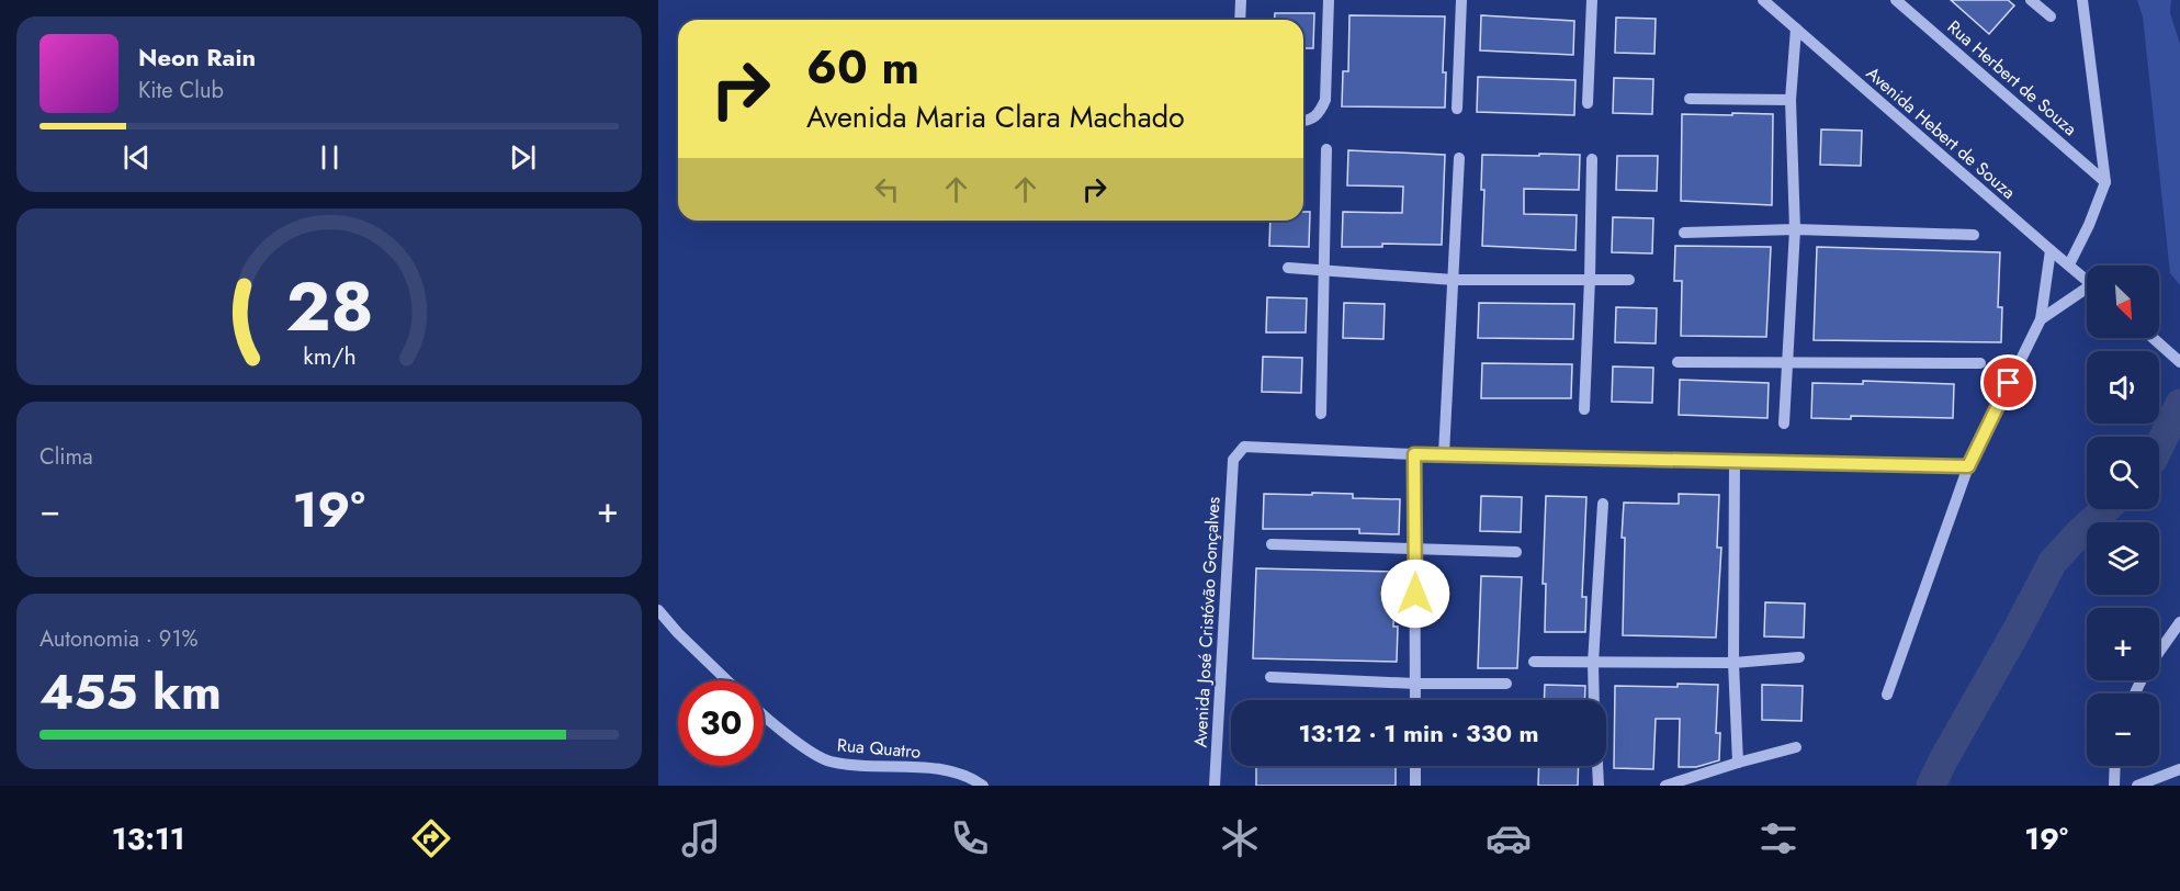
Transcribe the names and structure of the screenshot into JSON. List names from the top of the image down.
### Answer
{
  "streets": {
    "street": [
      "Rua Herbert de Souza",
      "Avenida Hebert de Souza",
      "Avenida José Cristóvão Gonçalves",
      "Rua Quatro"
    ]
  },
  "north": "bottom right",
  "page": {
    "turn": ["60 m", "Avenida Maria Clara Machado"],
    "song": ["Neon Rain", "Kite Club"],
    "map_buttons": ["+", "−"],
    "tile": [
      "Clima",
      ["Autonomia · 91%", "455 km"]
    ],
    "heat": ["−", "19°", "+"],
    "limit": "30",
    "trip": "13:12 · 1 min · 330 m",
    "tabs": ["13:11", "19°"],
    "gauge": ["28", "km/h"]
  }
}
